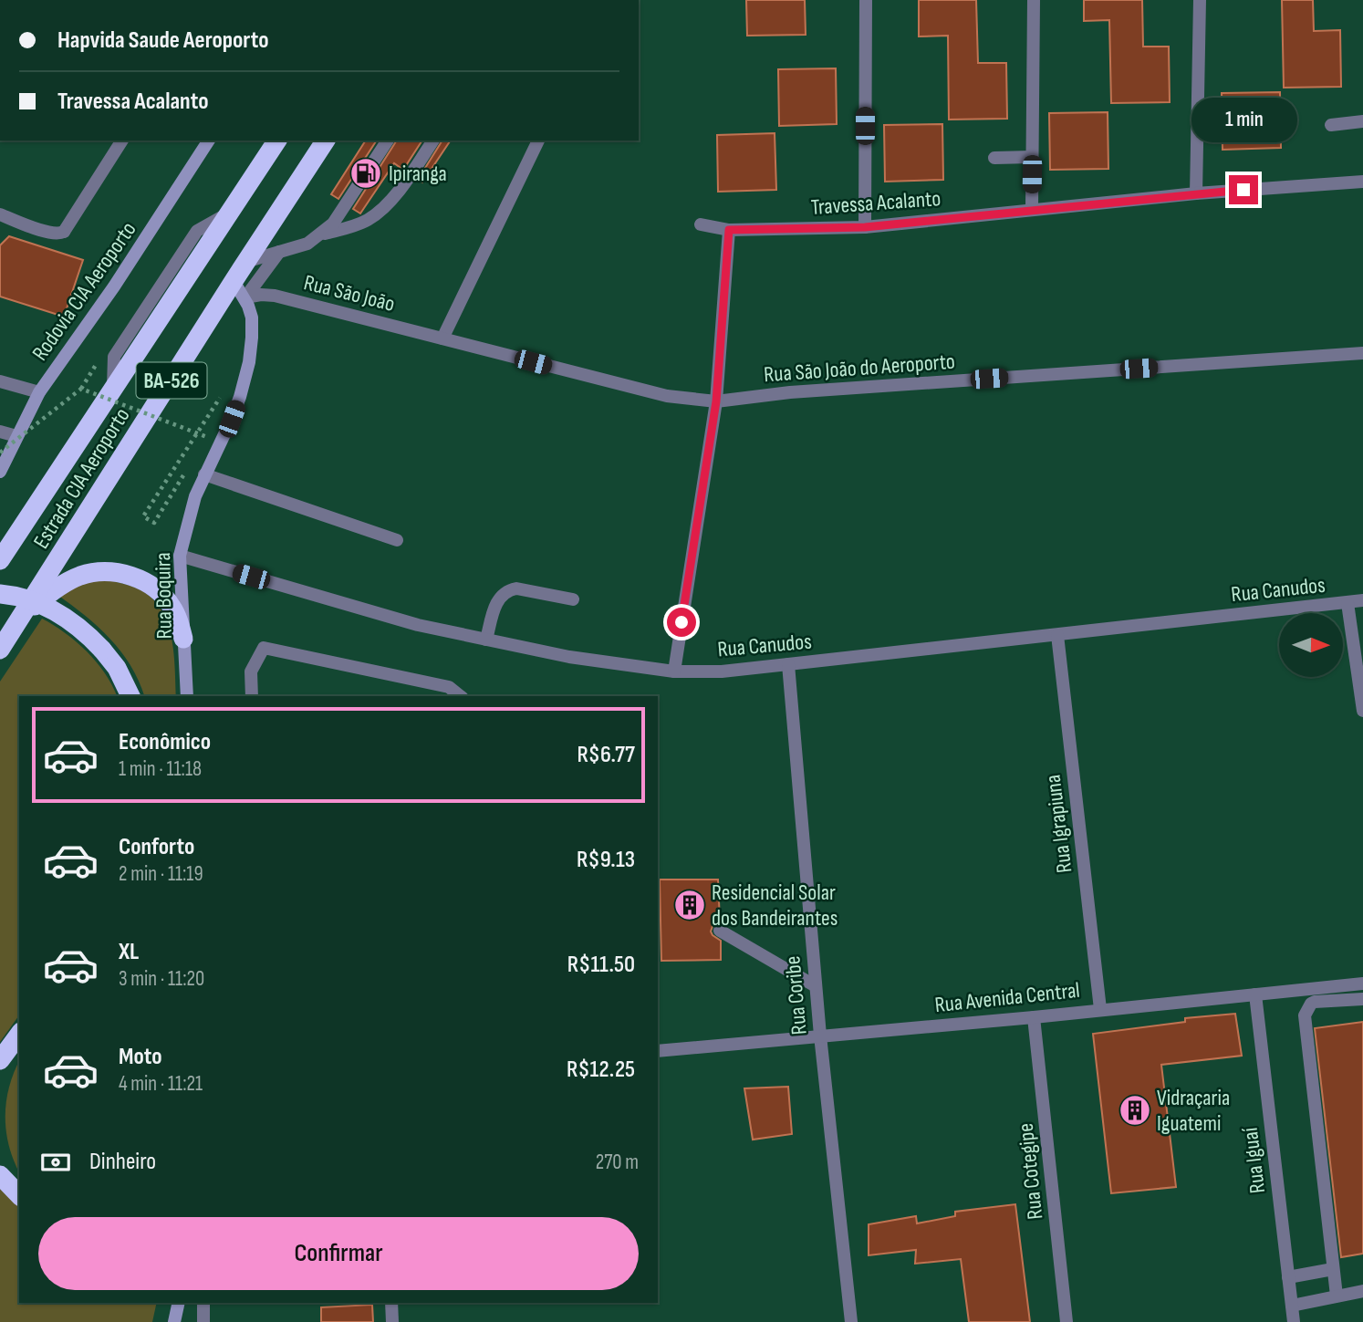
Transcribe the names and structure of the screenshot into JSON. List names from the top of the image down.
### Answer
{
  "streets": {
    "highway": ["BA-526", "Estrada CIA Aeroporto"],
    "street": [
      "Travessa Acalanto",
      "Rodovia CIA Aeroporto",
      "Rua São João",
      "Rua São João do Aeroporto",
      "Rua Canudos",
      "Rua Boquira",
      "Rua Igrapiuna",
      "Rua Coribe",
      "Rua Avenida Central",
      "Rua Iguaí",
      "Rua Cotegipe"
    ]
  },
  "crossings": [
    ["Rua São João", "Rua São João do Aeroporto"],
    ["Rua São João", "Rua Boquira"],
    ["Estrada CIA Aeroporto", "Rua Boquira"],
    ["Rua Canudos", "Rua Boquira"],
    ["Rua Canudos", "Rua Igrapiuna"],
    ["Rua Canudos", "Rua Coribe"],
    ["Rua Igrapiuna", "Rua Avenida Central"],
    ["Rua Coribe", "Rua Avenida Central"],
    ["Rua Avenida Central", "Rua Iguaí"],
    ["Rua Avenida Central", "Rua Cotegipe"]
  ],
  "places": {
    "fuel station": ["Ipiranga"],
    "building": ["Residencial Solar dos Bandeirantes", "Vidraçaria Iguatemi"]
  },
  "north": "right",
  "page": {
    "banner": ["Hapvida Saude Aeroporto", "Travessa Acalanto"],
    "bubble": "1 min",
    "list": [
      {
        "name": "Econômico",
        "note": "1 min · 11:18",
        "value": "R$6.77"
      },
      {
        "name": "Conforto",
        "note": "2 min · 11:19",
        "value": "R$9.13"
      },
      {
        "name": "XL",
        "note": "3 min · 11:20",
        "value": "R$11.50"
      },
      {
        "name": "Moto",
        "note": "4 min · 11:21",
        "value": "R$12.25"
      }
    ],
    "pay": ["Dinheiro", "270 m"],
    "buttons": "Confirmar"
  }
}
